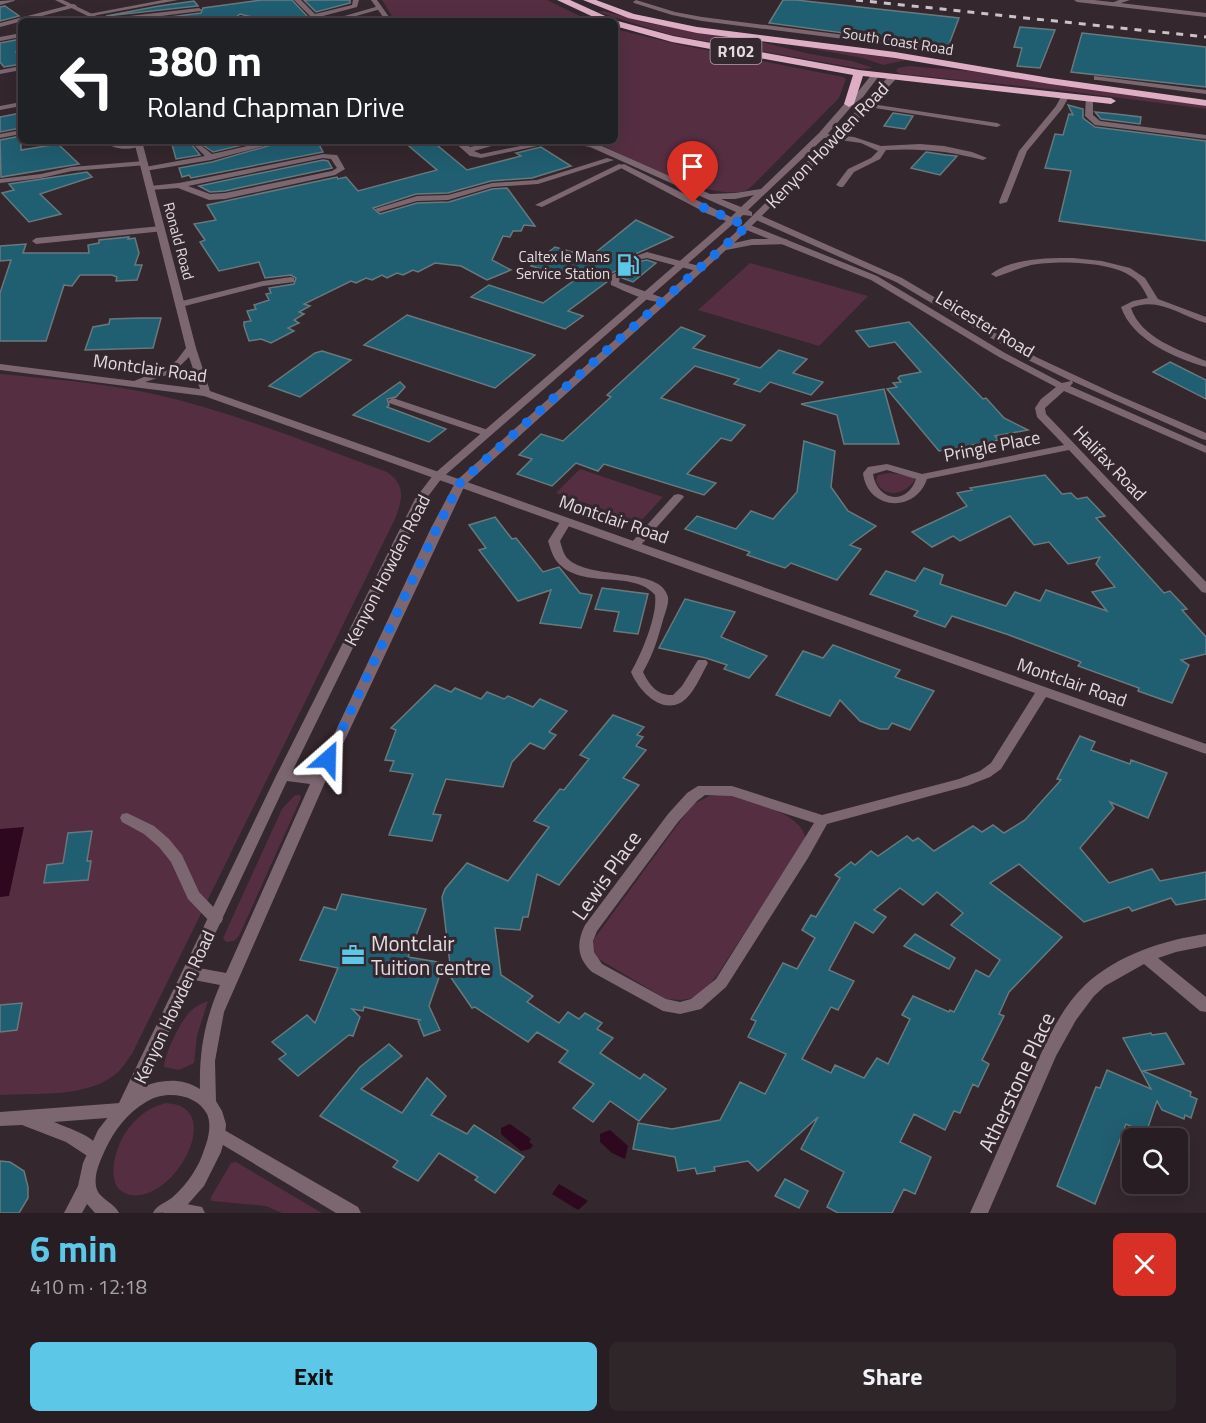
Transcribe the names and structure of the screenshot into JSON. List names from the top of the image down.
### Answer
{
  "streets": {
    "highway": ["South Coast Road", "R102"],
    "street": [
      "Kenyon Howden Road",
      "Ronald Road",
      "Leicester Road",
      "Montclair Road",
      "Pringle Place",
      "Halifax Road",
      "Lewis Place",
      "Atherstone Place"
    ]
  },
  "crossings": [
    ["South Coast Road", "Kenyon Howden Road"],
    ["Kenyon Howden Road", "Leicester Road"],
    ["Kenyon Howden Road", "Montclair Road"],
    ["Ronald Road", "Montclair Road"],
    ["Leicester Road", "Halifax Road"],
    ["Pringle Place", "Halifax Road"]
  ],
  "places": {
    "fuel station": ["Caltex le Mans Service Station"],
    "office": ["Montclair Tuition centre"]
  },
  "page": {
    "turn": ["380 m", "Roland Chapman Drive"],
    "heading": ["6 min", "410 m · 12:18"],
    "buttons": ["Exit", "Share"]
  }
}
